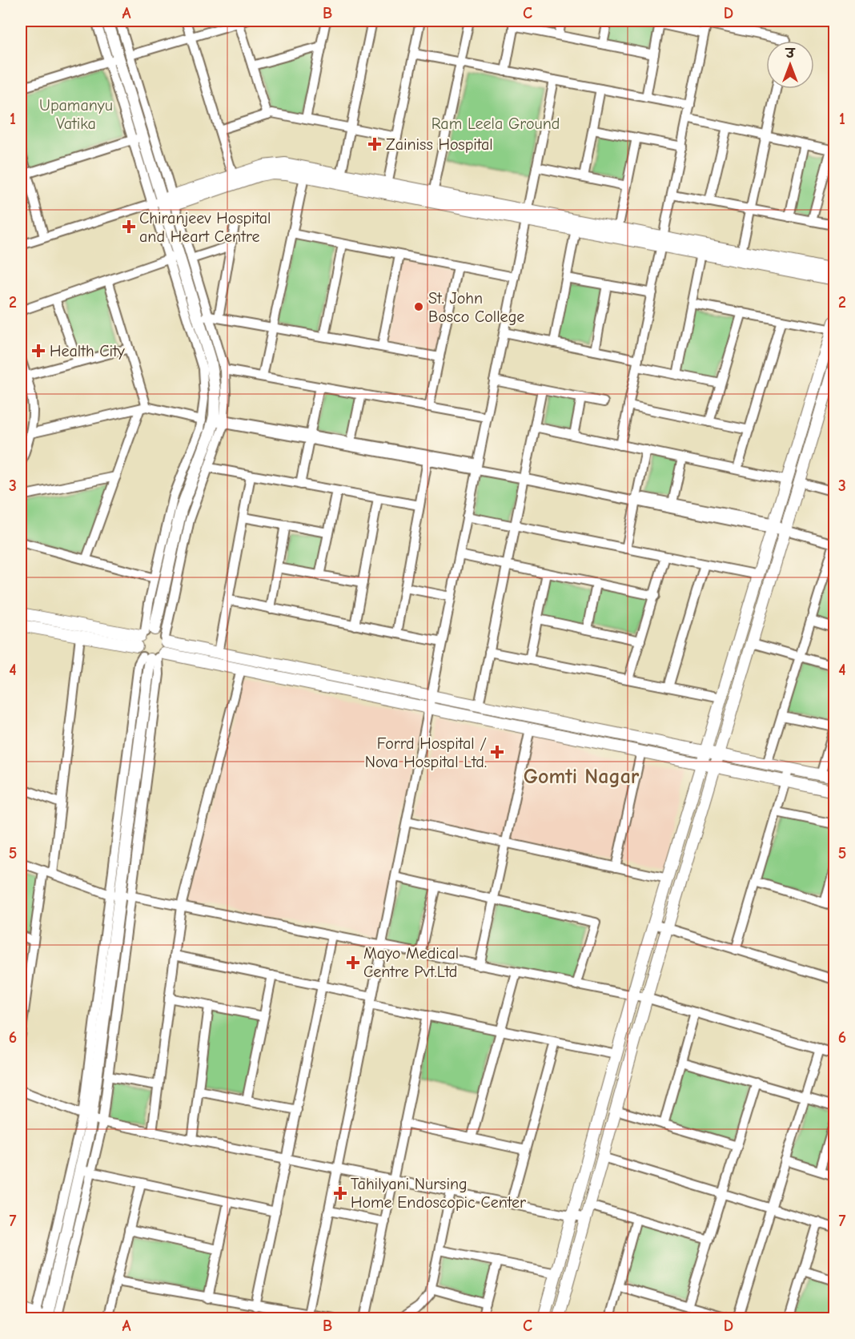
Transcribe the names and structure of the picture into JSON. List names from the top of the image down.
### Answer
{
  "districts": ["Gomti Nagar"],
  "parks": ["Upamanyu Vatika", "Ram Leela Ground"],
  "places": {
    "health": [
      "Zainiss Hospital",
      "Chiranjeev Hospital and Heart Centre",
      "Health City",
      "Forrd Hospital / Nova Hospital Ltd.",
      "Mayo Medical Centre Pvt.Ltd",
      "Tahilyani Nursing Home Endoscopic Center"
    ],
    "other": ["St. John Bosco College"]
  },
  "north": "top",
  "grid": {
    "columns": [
      "A",
      "B",
      "C",
      "D"
    ],
    "rows": [
      "1",
      "2",
      "3",
      "4",
      "5",
      "6",
      "7"
    ]
  }
}
